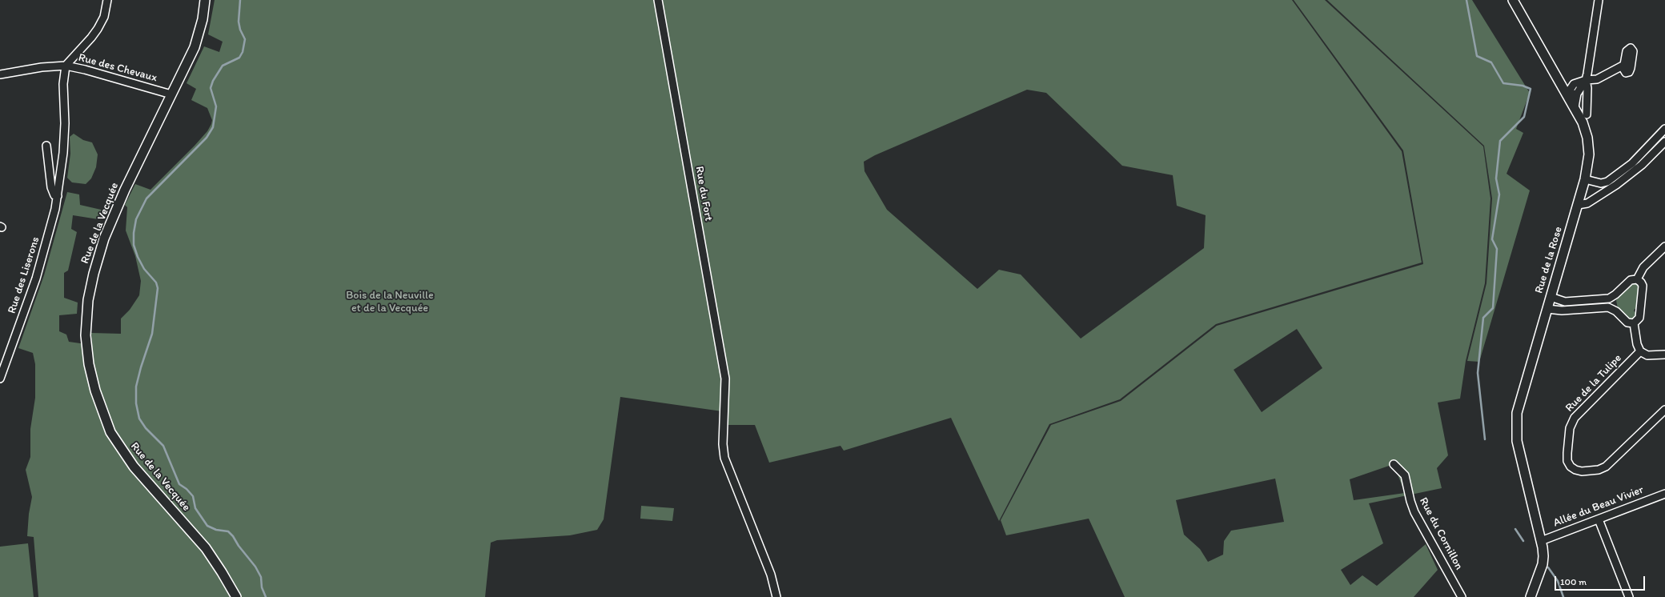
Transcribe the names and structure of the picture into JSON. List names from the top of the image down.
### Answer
{
  "streets": {
    "main road": ["Rue de la Vecquée", "Rue de la Rose"],
    "street": [
      "Rue des Chevaux",
      "Rue du Fort",
      "Rue des Liserons",
      "Rue de la Tulipe",
      "Allée du Beau Vivier",
      "Rue du Cornillon"
    ]
  },
  "crossings": [
    ["Rue des Chevaux", "Rue de la Vecquée"],
    ["Rue des Chevaux", "Rue des Liserons"],
    ["Rue de la Rose", "Allée du Beau Vivier"]
  ],
  "parks": ["Bois de la Neuville et de la Vecquée"],
  "scale_bar": "100 m"
}
